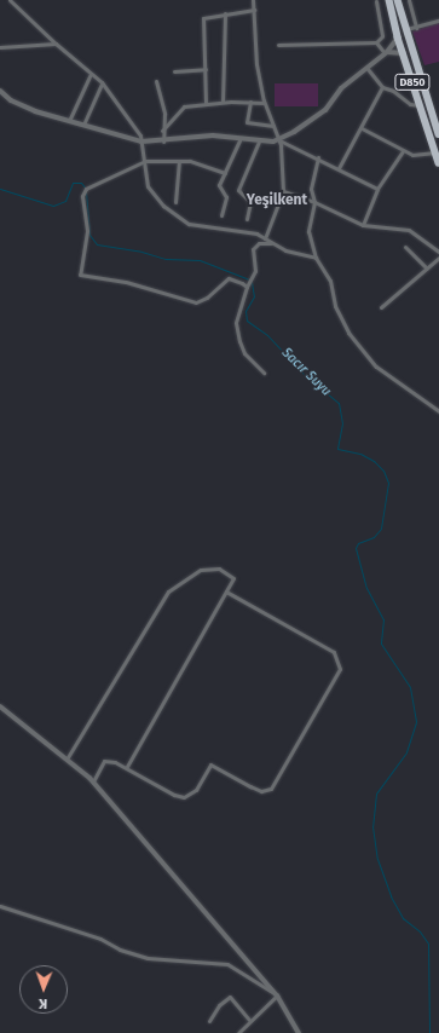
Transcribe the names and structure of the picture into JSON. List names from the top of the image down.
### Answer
{
  "streets": {
    "highway": ["D850"]
  },
  "districts": ["Yeşilkent"],
  "water": ["Sacır Suyu"],
  "north": "bottom"
}
